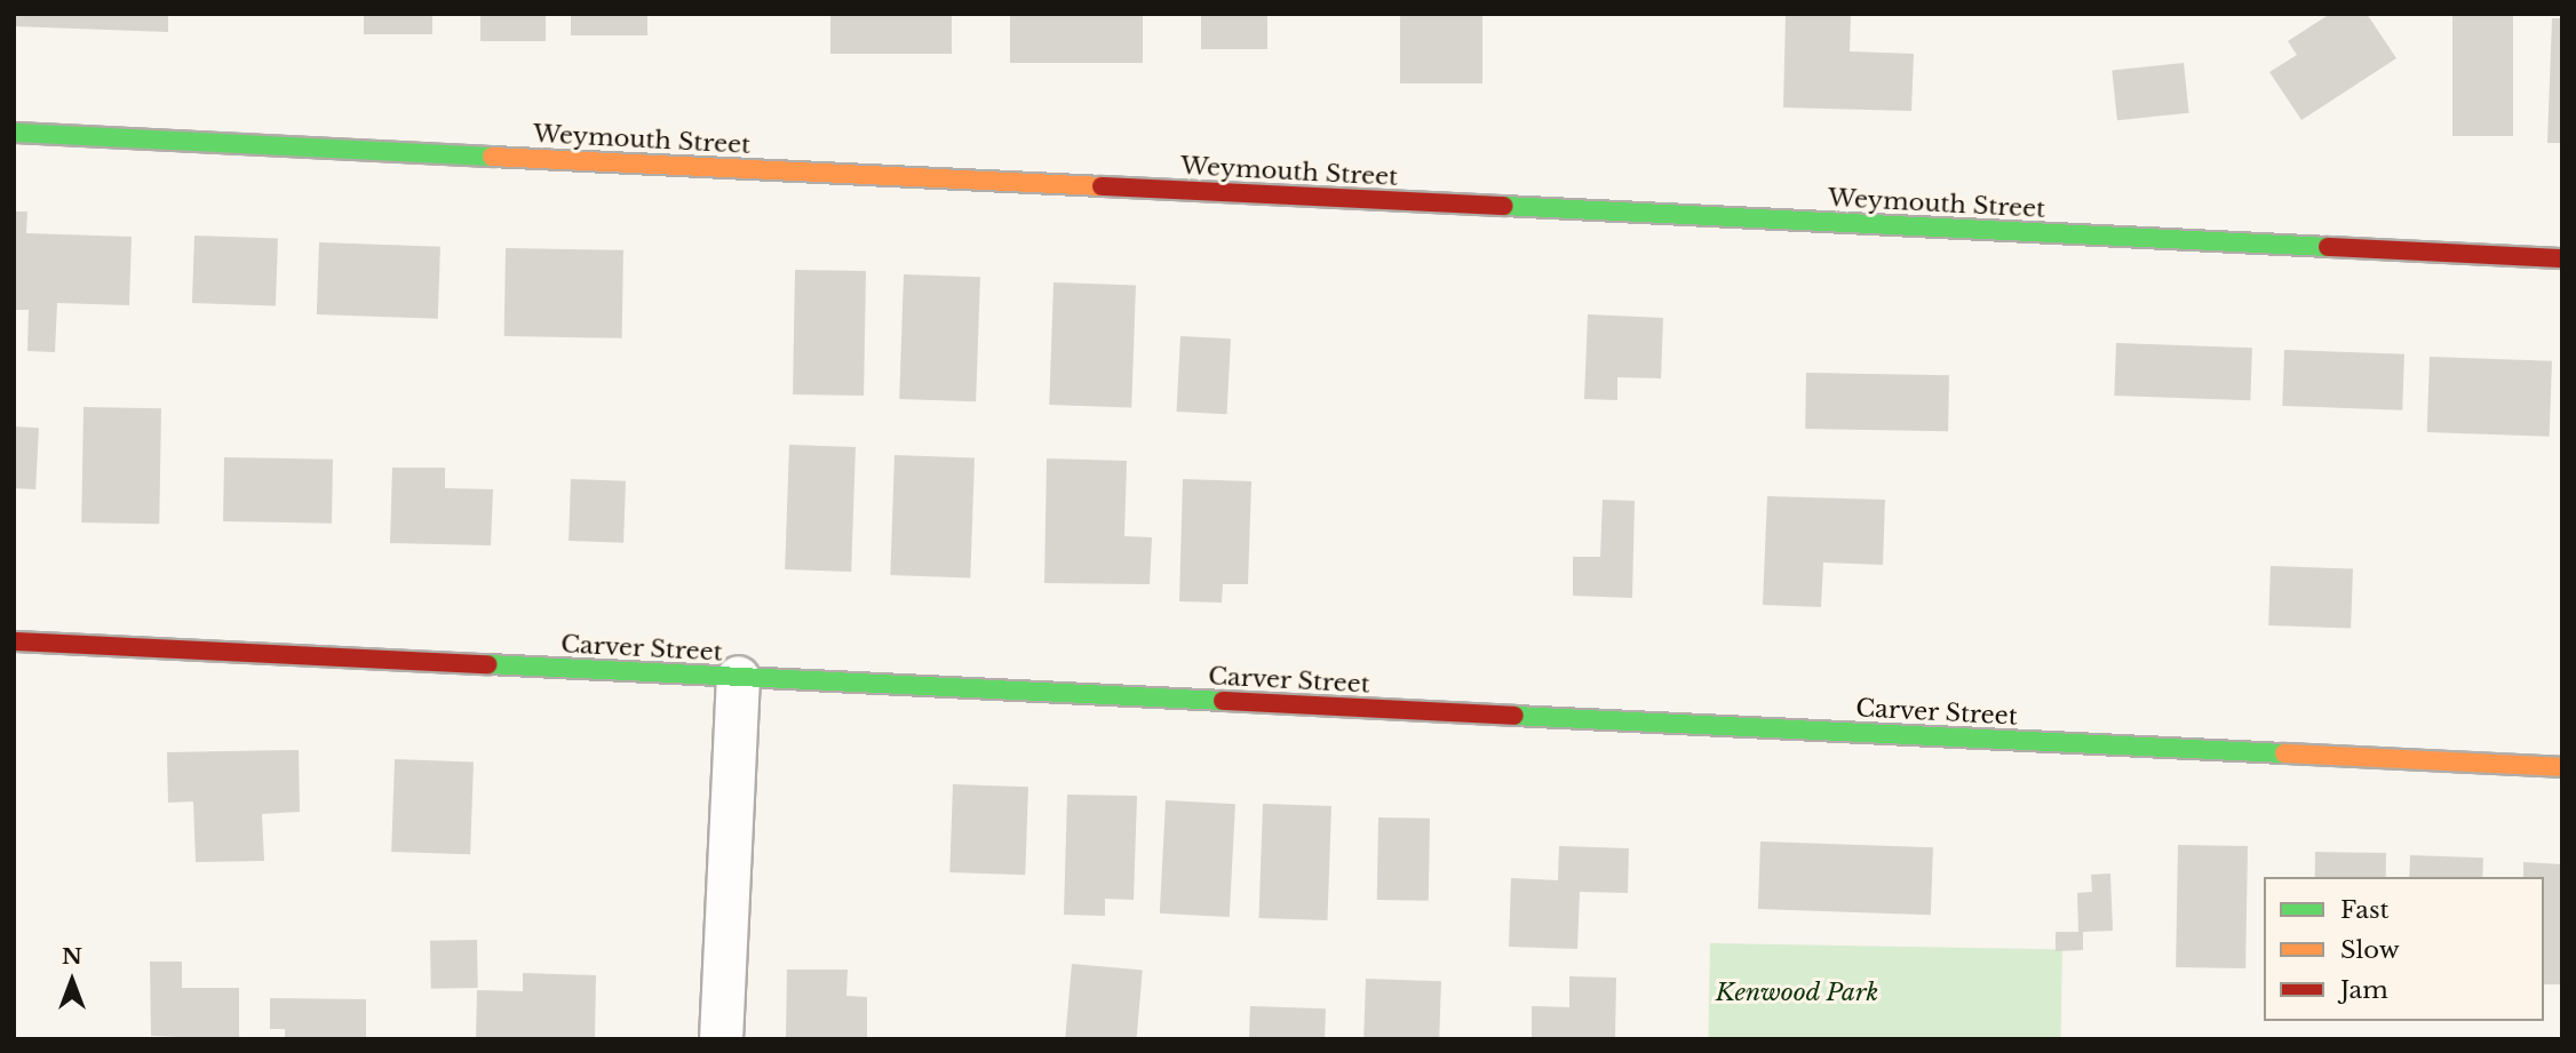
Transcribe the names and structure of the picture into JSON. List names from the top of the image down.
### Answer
{
  "streets": {
    "street": ["Weymouth Street", "Carver Street"]
  },
  "parks": ["Kenwood Park"],
  "legend": ["Fast", "Slow", "Jam"],
  "north": "top"
}
